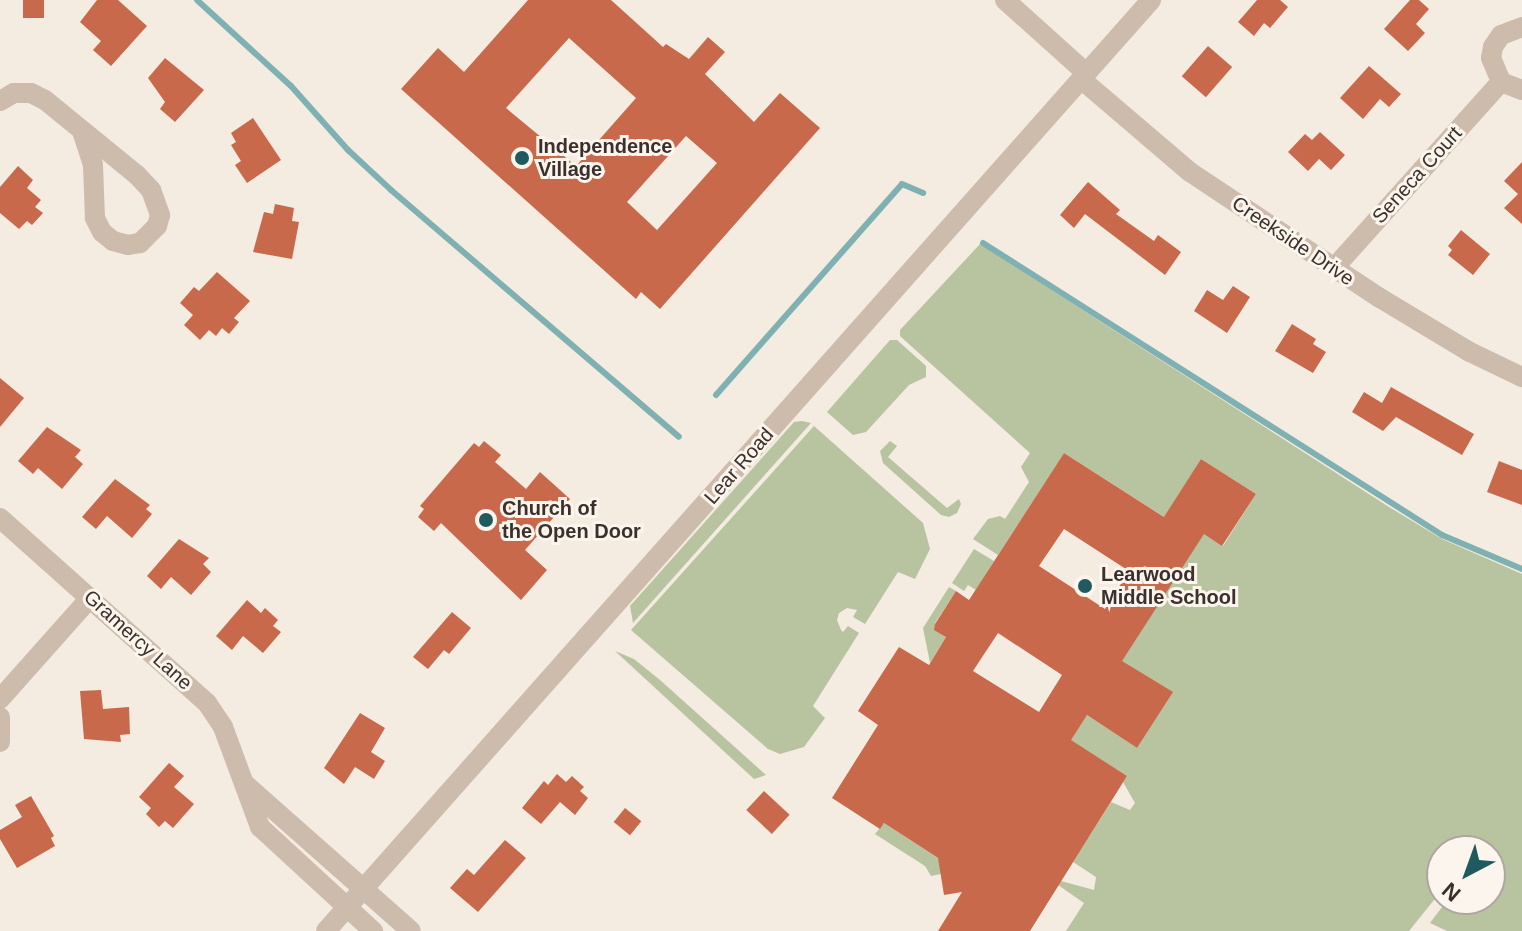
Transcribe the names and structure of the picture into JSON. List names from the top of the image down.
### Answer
{
  "streets": {
    "street": [
      "Seneca Court",
      "Creekside Drive",
      "Lear Road",
      "Gramercy Lane"
    ]
  },
  "crossings": [
    ["Seneca Court", "Creekside Drive"],
    ["Creekside Drive", "Lear Road"],
    ["Lear Road", "Gramercy Lane"]
  ],
  "places": ["Independence Village", "Church of the Open Door", "Learwood Middle School"],
  "north": "bottom left"
}
